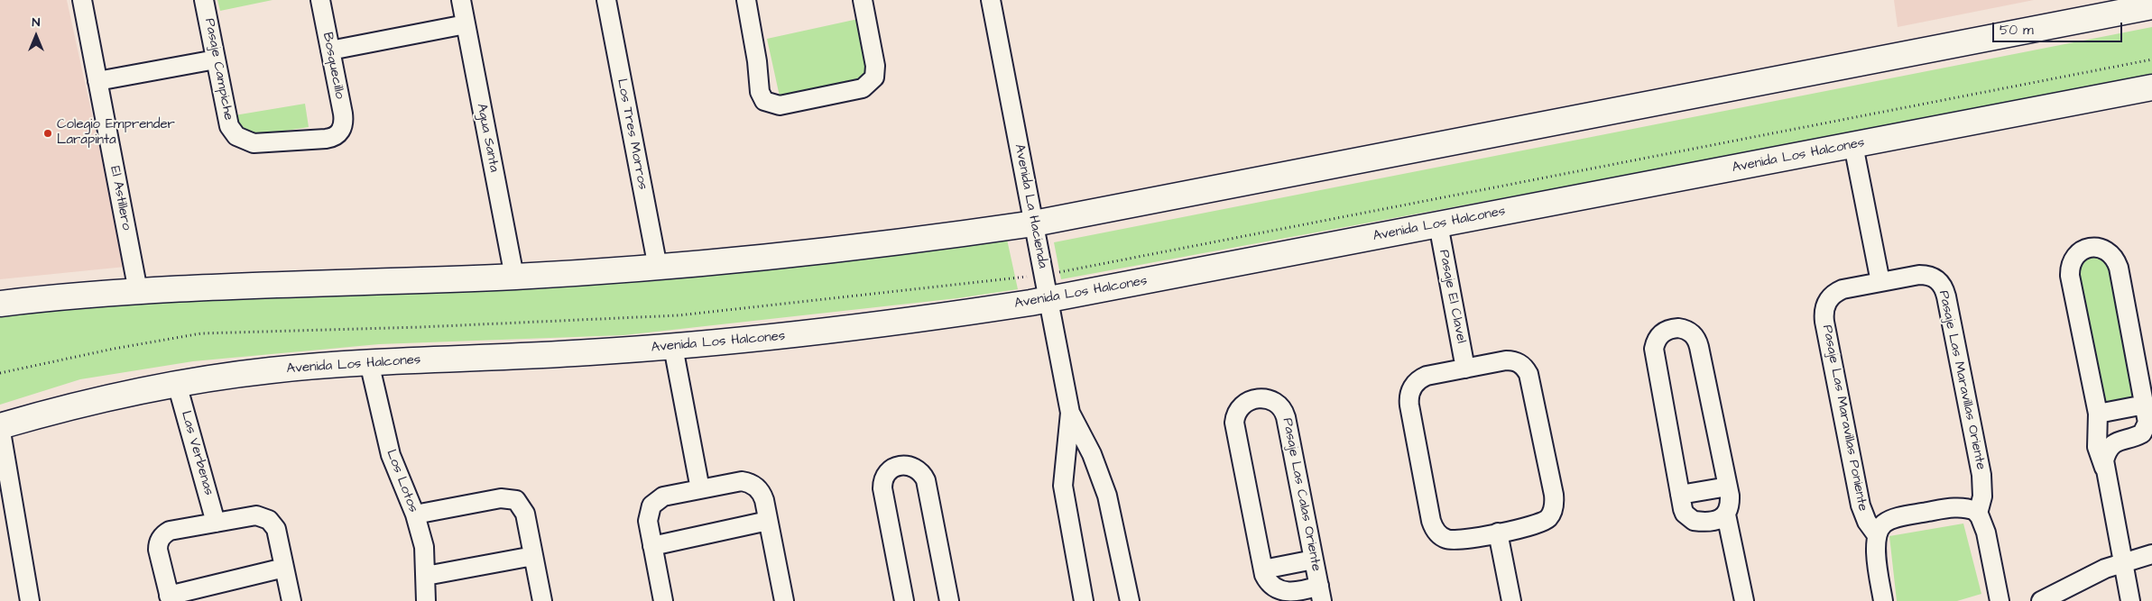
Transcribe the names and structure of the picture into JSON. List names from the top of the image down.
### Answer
{
  "streets": {
    "street": [
      "Bosquecillo",
      "Pasaje Campiche",
      "Los Tres Morros",
      "Agua Santa",
      "Avenida Los Halcones",
      "El Astillero",
      "Avenida La Hacienda",
      "Pasaje El Clavel",
      "Pasaje Las Maravillas Oriente",
      "Pasaje Las Maravillas Poniente",
      "Las Verbenas",
      "Los Lotos",
      "Pasaje Las Calas Oriente"
    ]
  },
  "crossings": [
    ["Bosquecillo", "Pasaje Campiche"],
    ["Avenida Los Halcones", "Avenida La Hacienda"],
    ["Avenida Los Halcones", "Pasaje El Clavel"],
    ["Avenida Los Halcones", "Las Verbenas"],
    ["Avenida Los Halcones", "Los Lotos"],
    ["Pasaje Las Maravillas Oriente", "Pasaje Las Maravillas Poniente"]
  ],
  "places": ["Colegio Emprender Larapinta"],
  "scale_bar": "50 m",
  "north": "top"
}
